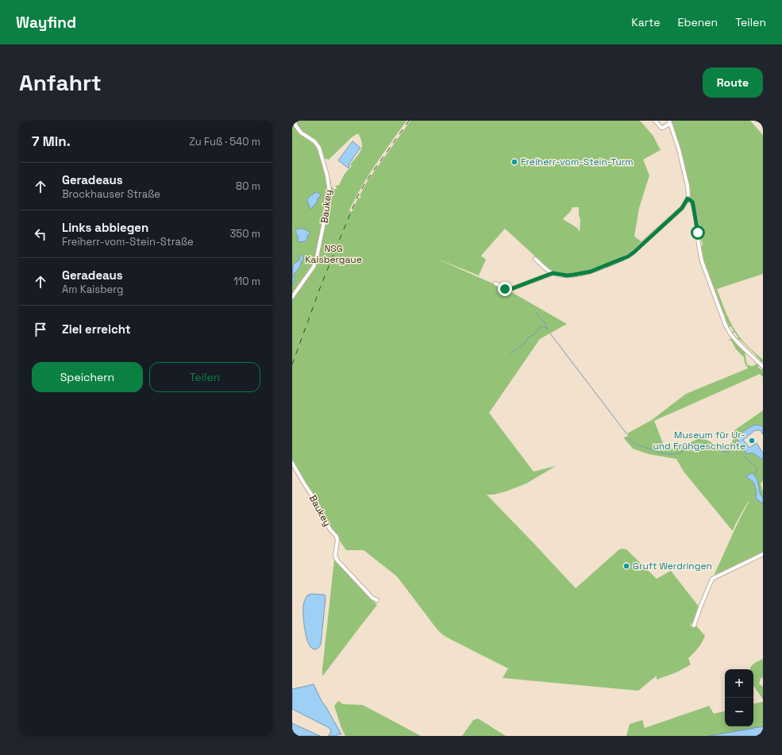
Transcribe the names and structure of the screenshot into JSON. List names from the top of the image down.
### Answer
{
  "streets": {
    "street": ["Baukey"]
  },
  "parks": ["NSG Kaisbergaue"],
  "places": ["Freiherr-vom-Stein-Turm", "Museum für Ur- und Frühgeschichte", "Gruft Werdringen"],
  "page": {
    "header": "Wayfind",
    "nav": ["Karte", "Ebenen", "Teilen"],
    "buttons": [
      "Route",
      ["Speichern", "Teilen"]
    ],
    "title": "Anfahrt",
    "heading": ["7 Min.", "Zu Fuß · 540 m"],
    "list": [
      ["Geradeaus", "Brockhauser Straße", "80 m"],
      ["Links abbiegen", "Freiherr-vom-Stein-Straße", "350 m"],
      ["Geradeaus", "Am Kaisberg", "110 m"],
      "Ziel erreicht"
    ],
    "map_buttons": ["+", "−"]
  }
}
